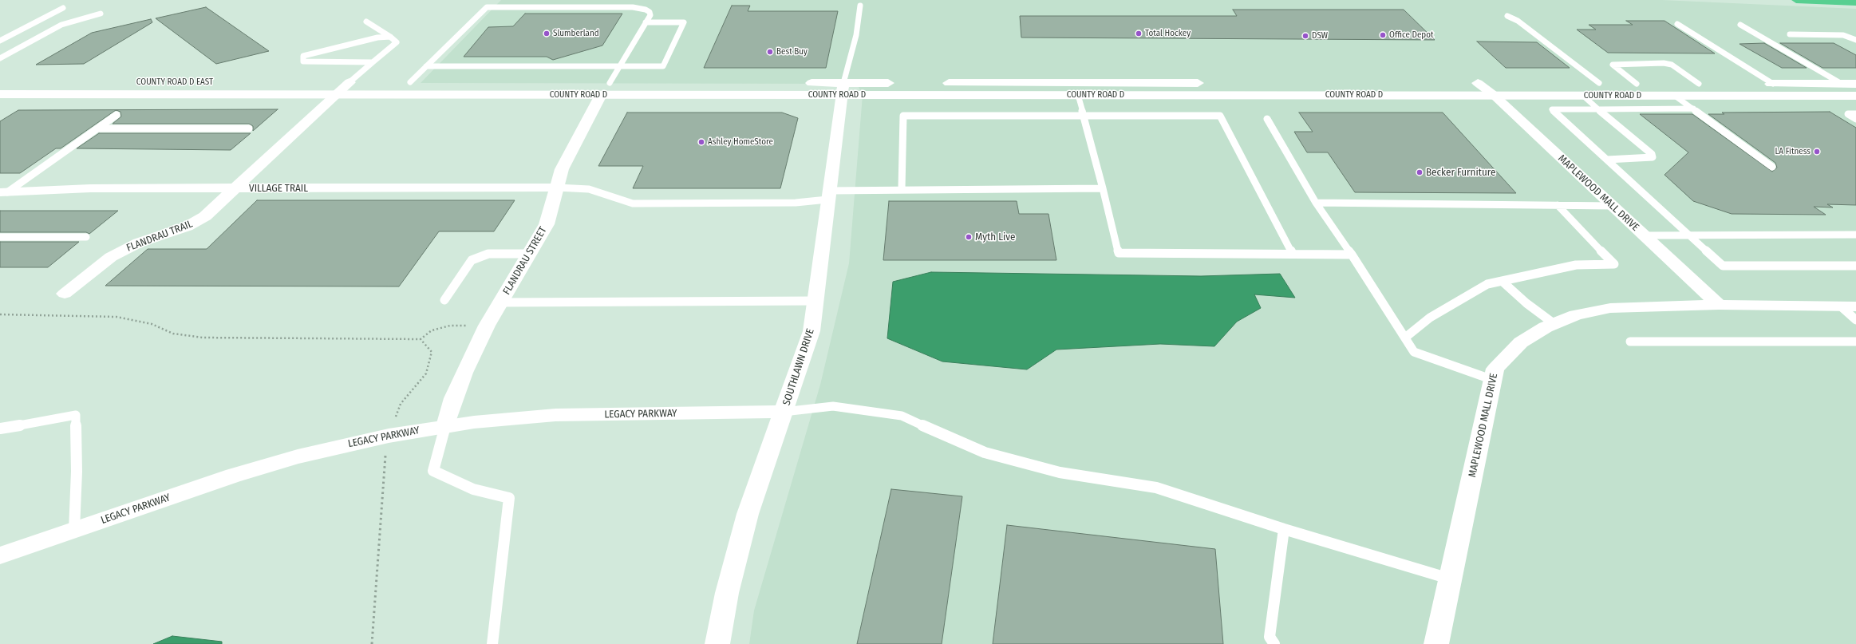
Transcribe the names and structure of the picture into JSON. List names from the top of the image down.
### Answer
{
  "streets": {
    "street": [
      "COUNTY ROAD D EAST",
      "COUNTY ROAD D",
      "VILLAGE TRAIL",
      "MAPLEWOOD MALL DRIVE",
      "FLANDRAU TRAIL",
      "FLANDRAU STREET",
      "SOUTHLAWN DRIVE",
      "LEGACY PARKWAY"
    ]
  },
  "crossings": [
    ["COUNTY ROAD D EAST", "COUNTY ROAD D"],
    ["COUNTY ROAD D EAST", "FLANDRAU TRAIL"],
    ["COUNTY ROAD D", "MAPLEWOOD MALL DRIVE"],
    ["COUNTY ROAD D", "FLANDRAU TRAIL"],
    ["COUNTY ROAD D", "FLANDRAU STREET"],
    ["COUNTY ROAD D", "SOUTHLAWN DRIVE"],
    ["VILLAGE TRAIL", "FLANDRAU TRAIL"],
    ["VILLAGE TRAIL", "FLANDRAU STREET"],
    ["FLANDRAU STREET", "LEGACY PARKWAY"],
    ["SOUTHLAWN DRIVE", "LEGACY PARKWAY"]
  ],
  "places": [
    "Slumberland",
    "Total Hockey",
    "Office Depot",
    "DSW",
    "Best Buy",
    "Ashley HomeStore",
    "LA Fitness",
    "Becker Furniture",
    "Myth Live"
  ]
}
